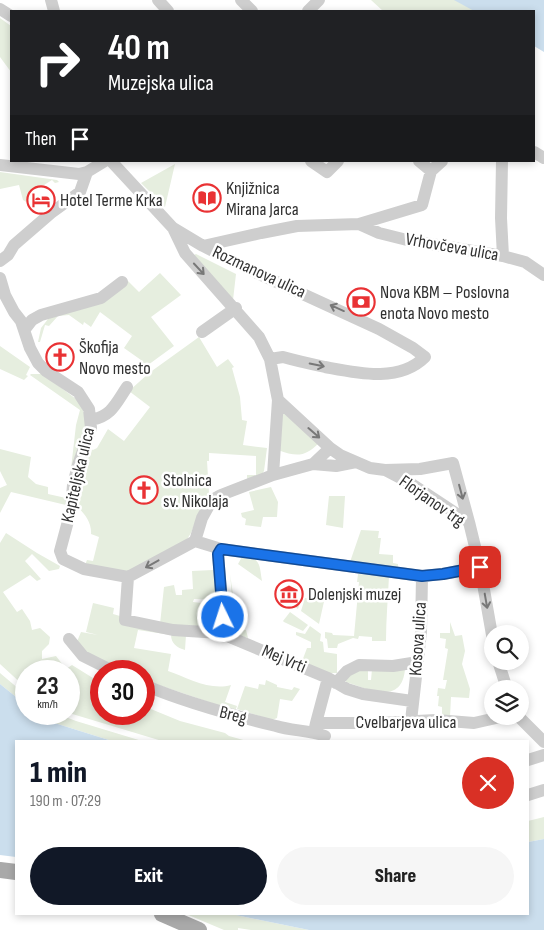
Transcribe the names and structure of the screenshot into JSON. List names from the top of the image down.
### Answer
{
  "streets": {
    "street": [
      "Vrhovčeva ulica",
      "Rozmanova ulica",
      "Kapiteljska ulica",
      "Florjanov trg",
      "Kosova ulica",
      "Mej Vrti",
      "Breg",
      "Cvelbarjeva ulica"
    ]
  },
  "crossings": [
    ["Kapiteljska ulica", "Mej Vrti"],
    ["Kosova ulica", "Mej Vrti"],
    ["Kosova ulica", "Cvelbarjeva ulica"],
    ["Breg", "Cvelbarjeva ulica"]
  ],
  "places": {
    "library": ["Knjižnica Mirana Jarca"],
    "hotel": ["Hotel Terme Krka"],
    "bank": ["Nova KBM – Poslovna enota Novo mesto"],
    "church": ["Škofija Novo mesto", "Stolnica sv. Nikolaja"],
    "museum": ["Dolenjski muzej"]
  },
  "page": {
    "turn": ["40 m", "Muzejska ulica"],
    "then": "Then",
    "speed": "23 km/h",
    "limit": "30",
    "heading": ["1 min", "190 m · 07:29"],
    "buttons": ["Exit", "Share"]
  }
}
